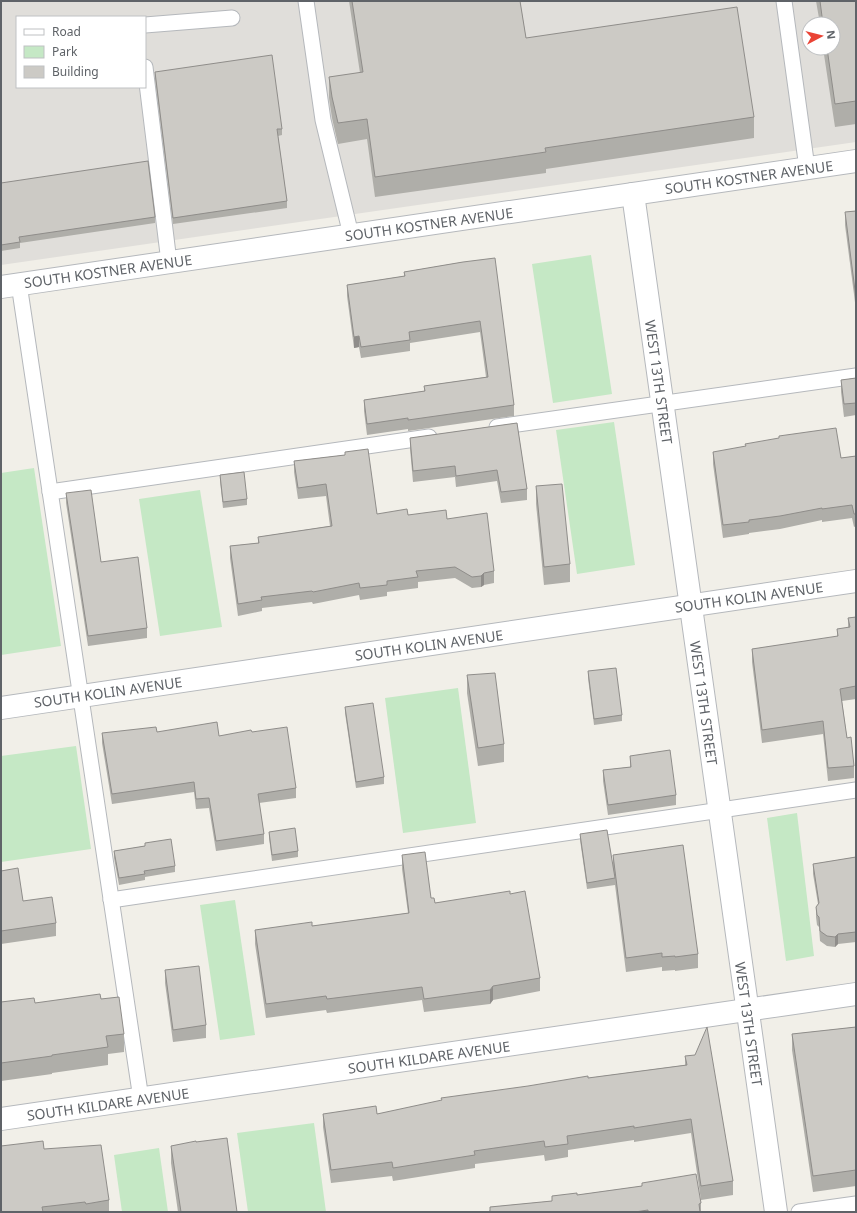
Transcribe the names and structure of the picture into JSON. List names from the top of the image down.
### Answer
{
  "streets": {
    "street": [
      "SOUTH KOSTNER AVENUE",
      "WEST 13TH STREET",
      "SOUTH KOLIN AVENUE",
      "SOUTH KILDARE AVENUE"
    ]
  },
  "crossings": [
    ["SOUTH KOSTNER AVENUE", "WEST 13TH STREET"],
    ["WEST 13TH STREET", "SOUTH KOLIN AVENUE"],
    ["WEST 13TH STREET", "SOUTH KILDARE AVENUE"]
  ],
  "legend": ["Road", "Park", "Building"],
  "north": "right"
}
